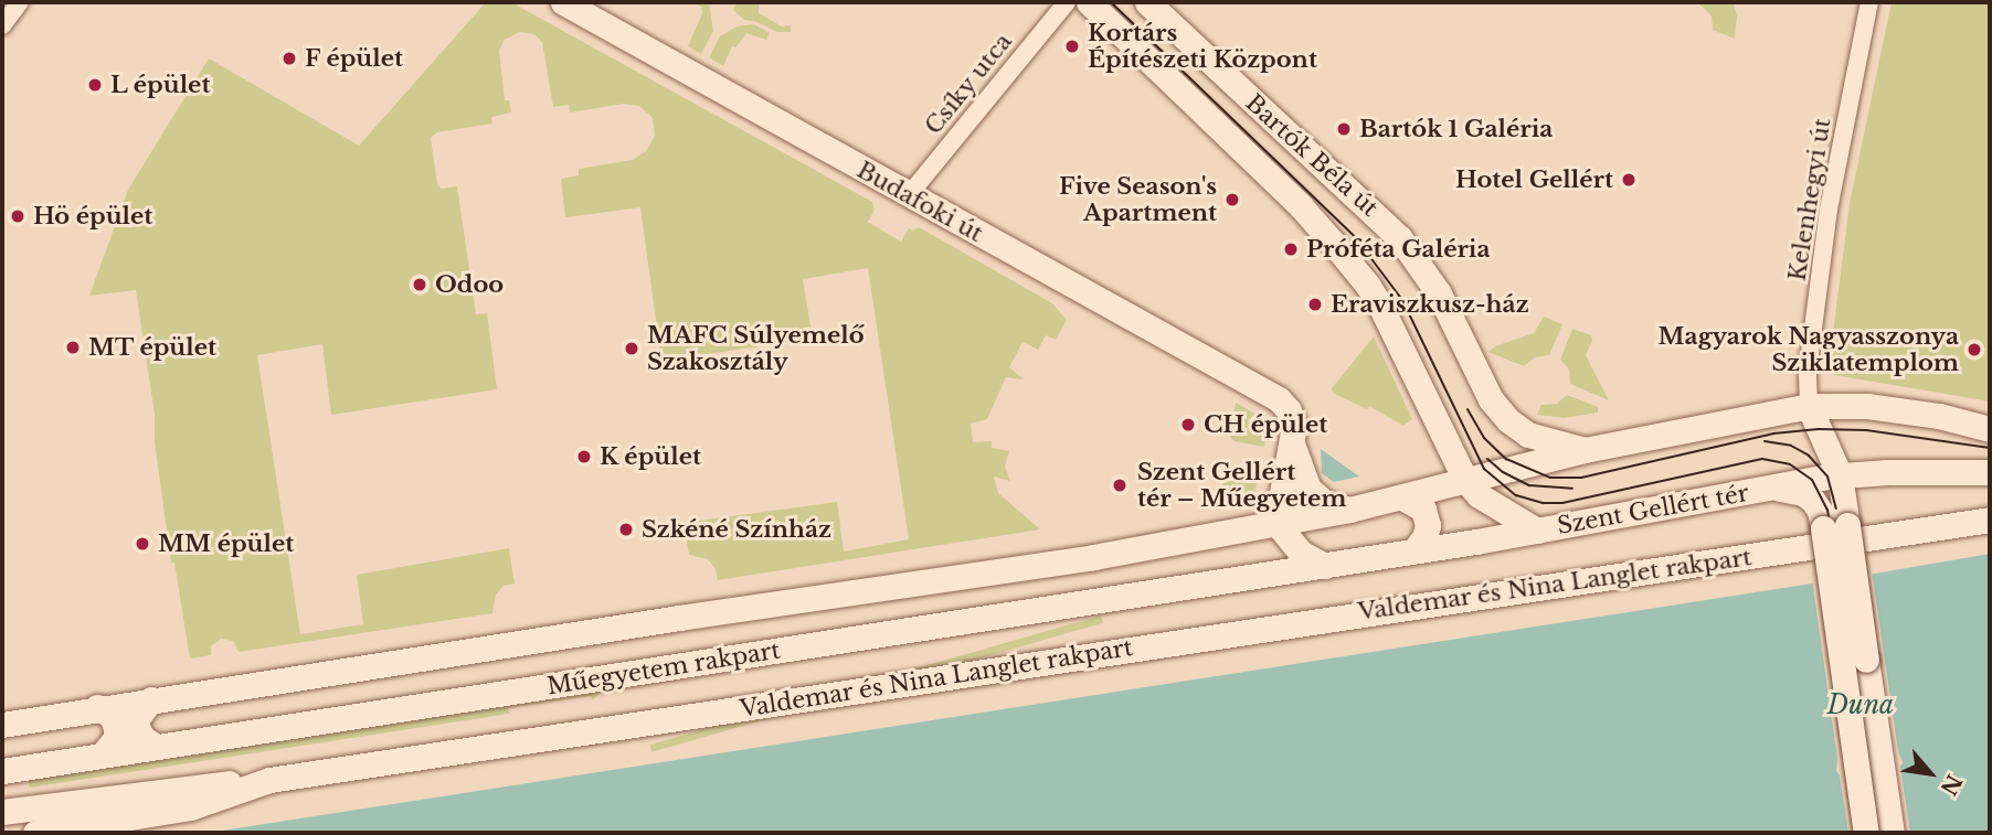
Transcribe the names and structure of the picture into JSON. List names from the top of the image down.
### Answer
{
  "streets": {
    "main road": [
      "Bartók Béla út",
      "Budafoki út",
      "Szent Gellért tér",
      "Valdemar és Nina Langlet rakpart",
      "Műegyetem rakpart"
    ],
    "street": ["Csíky utca", "Kelenhegyi út"]
  },
  "crossings": [
    ["Csíky utca", "Budafoki út"],
    ["Bartók Béla út", "Szent Gellért tér"],
    ["Szent Gellért tér", "Valdemar és Nina Langlet rakpart"],
    ["Szent Gellért tér", "Műegyetem rakpart"]
  ],
  "water": ["Duna"],
  "places": [
    "Kortárs Építészeti Központ",
    "F épület",
    "L épület",
    "Bartók 1 Galéria",
    "Hotel Gellért",
    "Five Season's Apartment",
    "Hö épület",
    "Próféta Galéria",
    "Odoo",
    "Eraviszkusz-ház",
    "MT épület",
    "MAFC Súlyemelő Szakosztály",
    "Magyarok Nagyasszonya Sziklatemplom",
    "CH épület",
    "K épület",
    "Szent Gellért tér – Műegyetem",
    "Szkéné Színház",
    "MM épület"
  ],
  "north": "bottom right"
}
